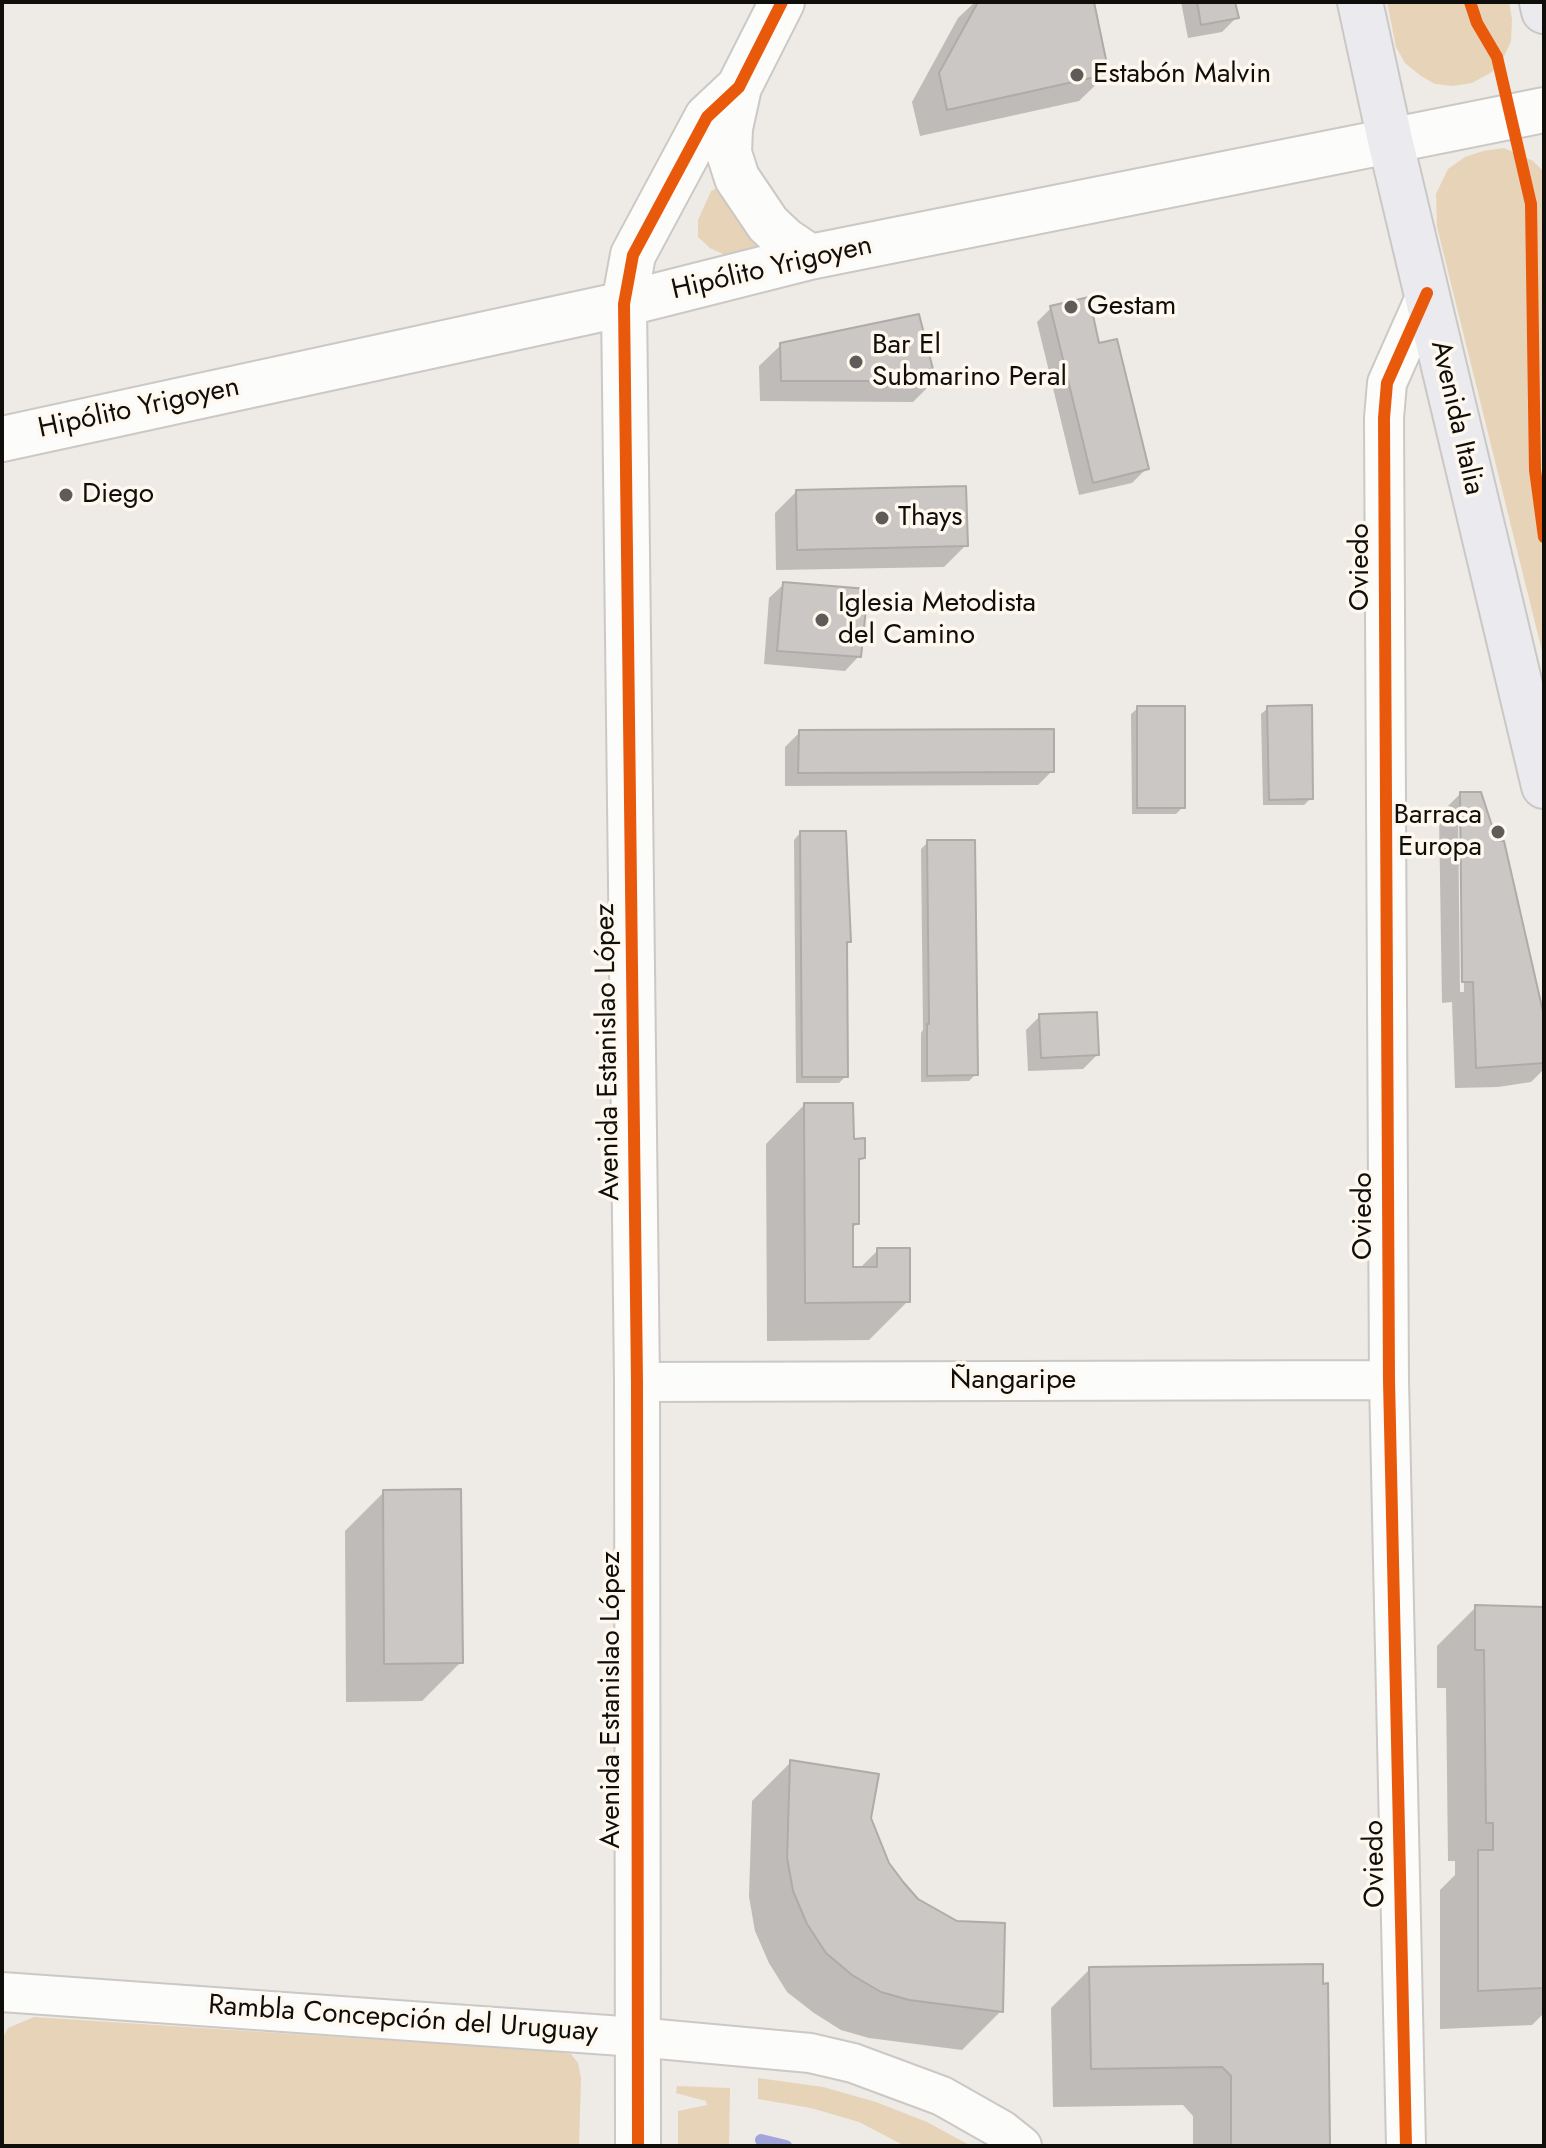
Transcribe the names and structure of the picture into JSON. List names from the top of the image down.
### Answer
{
  "streets": {
    "main road": ["Avenida Italia"],
    "street": [
      "Hipólito Yrigoyen",
      "Oviedo",
      "Avenida Estanislao López",
      "Ñangaripe",
      "Rambla Concepción del Uruguay"
    ]
  },
  "crossings": [
    ["Hipólito Yrigoyen", "Avenida Italia"],
    ["Hipólito Yrigoyen", "Avenida Estanislao López"],
    ["Avenida Italia", "Oviedo"],
    ["Oviedo", "Ñangaripe"],
    ["Avenida Estanislao López", "Ñangaripe"],
    ["Avenida Estanislao López", "Rambla Concepción del Uruguay"]
  ],
  "places": [
    "Estabón Malvin",
    "Gestam",
    "Bar El Submarino Peral",
    "Diego",
    "Thays",
    "Iglesia Metodista del Camino",
    "Barraca Europa"
  ]
}
